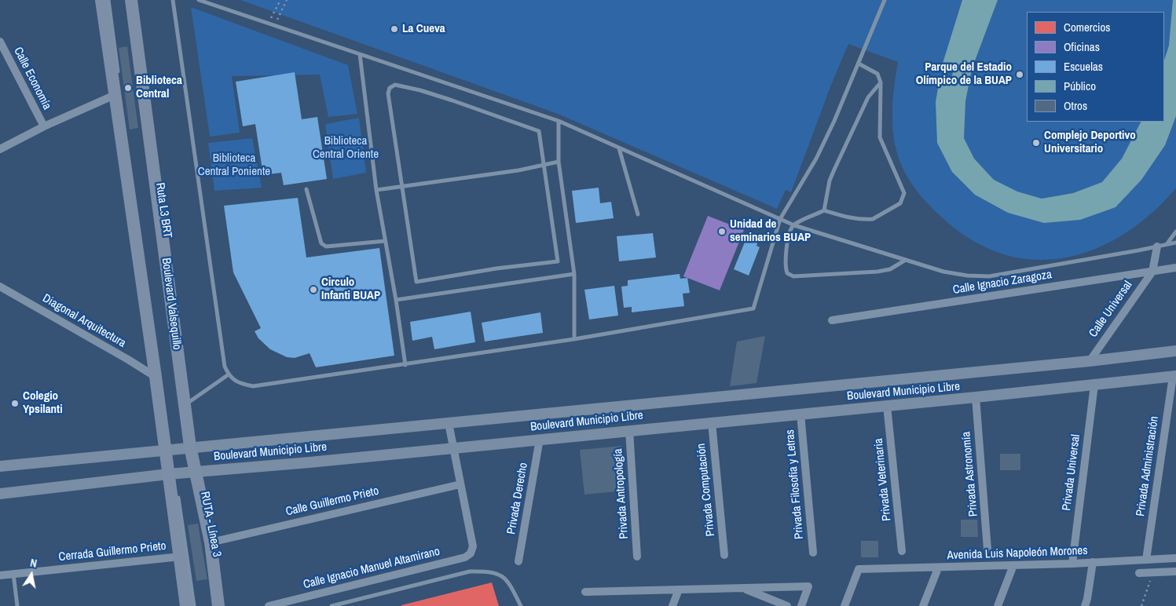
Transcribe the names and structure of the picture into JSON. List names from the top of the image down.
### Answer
{
  "streets": {
    "main road": ["Boulevard Valsequillo", "Boulevard Municipio Libre"],
    "street": [
      "Calle Economía",
      "Calle Ignacio Zaragoza",
      "Calle Universal",
      "Diagonal Arquitectura",
      "Privada Administración",
      "Privada Universal",
      "Privada Astronomía",
      "Privada Veterinaria",
      "Privada Filosofía y Letras",
      "Privada Computación",
      "Privada Antropología",
      "Privada Derecho",
      "Calle Guillermo Prieto",
      "Cerrada Guillermo Prieto",
      "Avenida Luis Napoleón Morones",
      "Calle Ignacio Manuel Altamirano"
    ],
    "lane": ["Ruta L3 BRT", "RUTA - Línea 3"]
  },
  "crossings": [
    ["Ruta L3 BRT", "Boulevard Valsequillo"],
    ["Calle Ignacio Zaragoza", "Calle Universal"],
    ["Boulevard Valsequillo", "Boulevard Municipio Libre"],
    ["Boulevard Valsequillo", "Calle Guillermo Prieto"],
    ["Boulevard Valsequillo", "RUTA - Línea 3"],
    ["Calle Universal", "Boulevard Municipio Libre"],
    ["Boulevard Municipio Libre", "Privada Administración"],
    ["Boulevard Municipio Libre", "Privada Universal"],
    ["Boulevard Municipio Libre", "Privada Astronomía"],
    ["Boulevard Municipio Libre", "Privada Veterinaria"],
    ["Boulevard Municipio Libre", "Privada Filosofía y Letras"],
    ["Boulevard Municipio Libre", "Privada Computación"],
    ["Boulevard Municipio Libre", "Privada Antropología"],
    ["Boulevard Municipio Libre", "Privada Derecho"],
    ["Boulevard Municipio Libre", "RUTA - Línea 3"],
    ["Privada Administración", "Avenida Luis Napoleón Morones"],
    ["Privada Universal", "Avenida Luis Napoleón Morones"],
    ["Calle Guillermo Prieto", "Calle Ignacio Manuel Altamirano"]
  ],
  "parks": ["Biblioteca Central Oriente", "Biblioteca Central Poniente"],
  "places": [
    "La Cueva",
    "Parque del Estadio Olímpico de la BUAP",
    "Biblioteca Central",
    "Complejo Deportivo Universitario",
    "Unidad de seminarios BUAP",
    "Circulo Infanti BUAP",
    "Colegio Ypsilanti"
  ],
  "legend": [
    "Comercios",
    "Oficinas",
    "Escuelas",
    "Público",
    "Otros"
  ],
  "north": "top"
}
